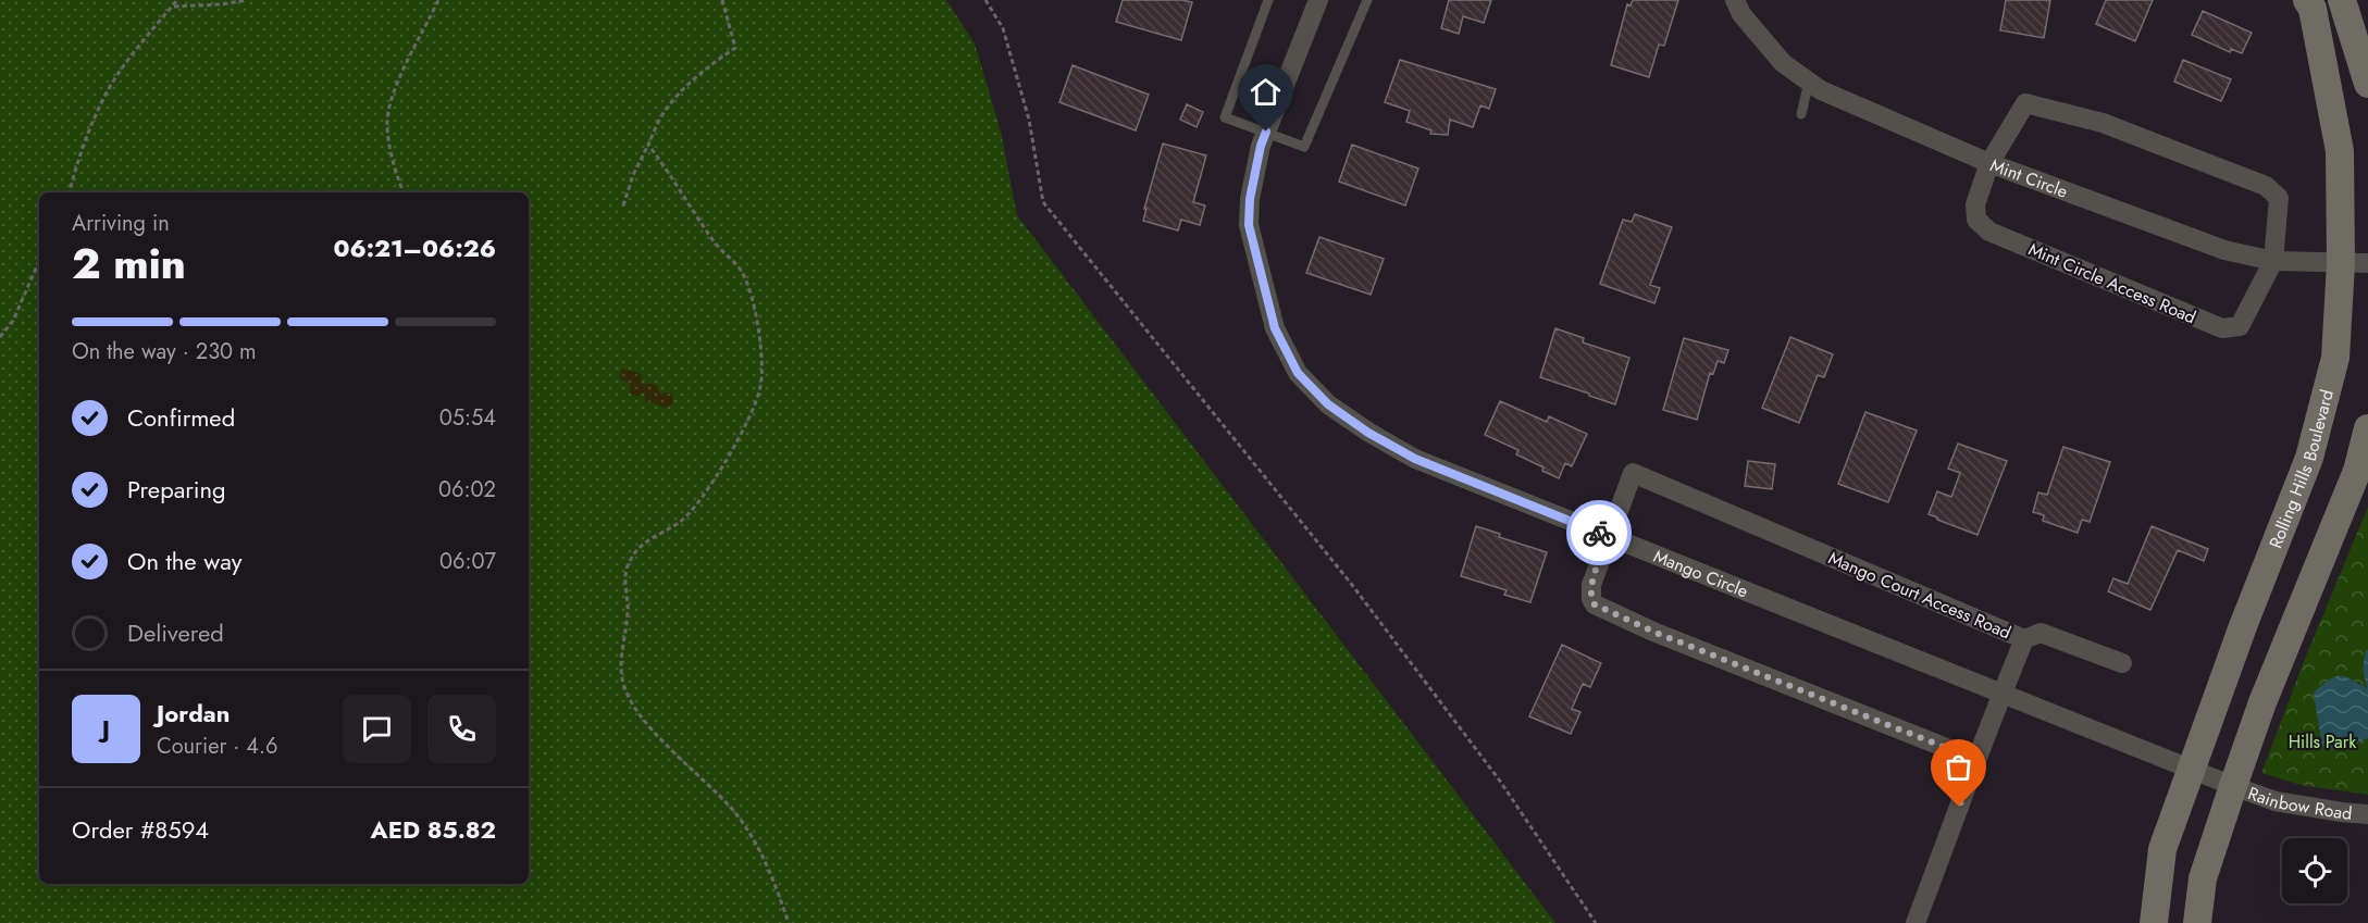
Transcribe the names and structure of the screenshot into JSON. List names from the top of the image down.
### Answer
{
  "streets": {
    "main road": ["Rolling Hills Boulevard"],
    "street": [
      "Mint Circle",
      "Mint Circle Access Road",
      "Mango Circle",
      "Mango Court Access Road",
      "Rainbow Road"
    ]
  },
  "crossings": [
    ["Mint Circle", "Mint Circle Access Road"],
    ["Mint Circle", "Rolling Hills Boulevard"],
    ["Rolling Hills Boulevard", "Mango Circle"],
    ["Mango Circle", "Mango Court Access Road"],
    ["Mango Circle", "Rainbow Road"]
  ],
  "parks": ["Hills Park"],
  "page": {
    "heading": ["2 min", "Arriving in", "06:21–06:26"],
    "panel": [
      "Jordan",
      "Courier · 4.6",
      "Order #8594",
      "AED 85.82"
    ],
    "bar": "On the way · 230 m",
    "list": [
      ["Confirmed", "05:54"],
      ["Preparing", "06:02"],
      ["On the way", "06:07"],
      "Delivered"
    ],
    "round": "J"
  }
}
